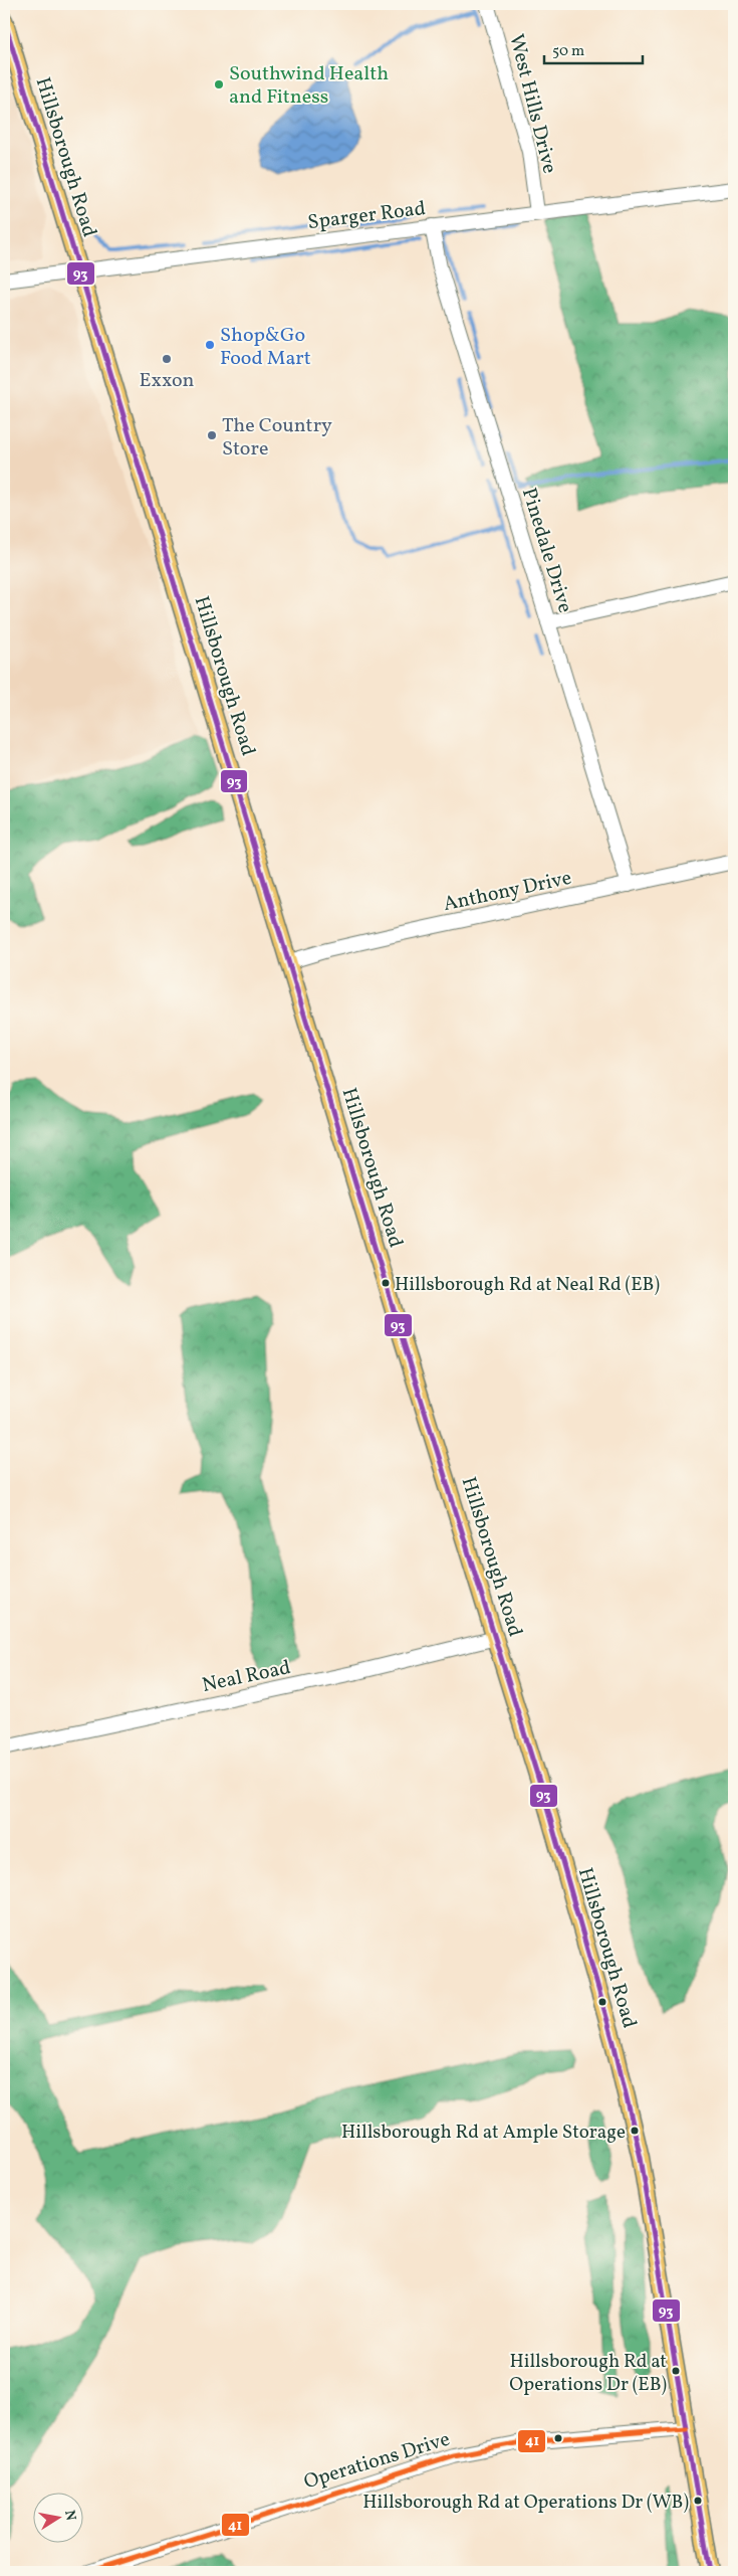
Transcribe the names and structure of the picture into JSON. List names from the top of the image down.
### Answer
{
  "streets": {
    "main road": ["Hillsborough Road"],
    "street": [
      "West Hills Drive",
      "Sparger Road",
      "Pinedale Drive",
      "Anthony Drive",
      "Neal Road",
      "Operations Drive"
    ]
  },
  "crossings": [
    ["West Hills Drive", "Sparger Road"],
    ["Hillsborough Road", "Sparger Road"],
    ["Hillsborough Road", "Anthony Drive"],
    ["Hillsborough Road", "Neal Road"],
    ["Hillsborough Road", "Operations Drive"],
    ["Sparger Road", "Pinedale Drive"],
    ["Pinedale Drive", "Anthony Drive"]
  ],
  "places": [
    "Southwind Health and Fitness",
    "Shop&Go Food Mart",
    "Exxon",
    "The Country Store",
    "Hillsborough Rd at Neal Rd (EB)",
    "Hillsborough Rd at Ample Storage",
    "Hillsborough Rd at Operations Dr (EB)",
    "Hillsborough Rd at Operations Dr (WB)"
  ],
  "lines": ["transit line 93", "transit line 41"],
  "scale_bar": "50 m",
  "north": "right"
}
